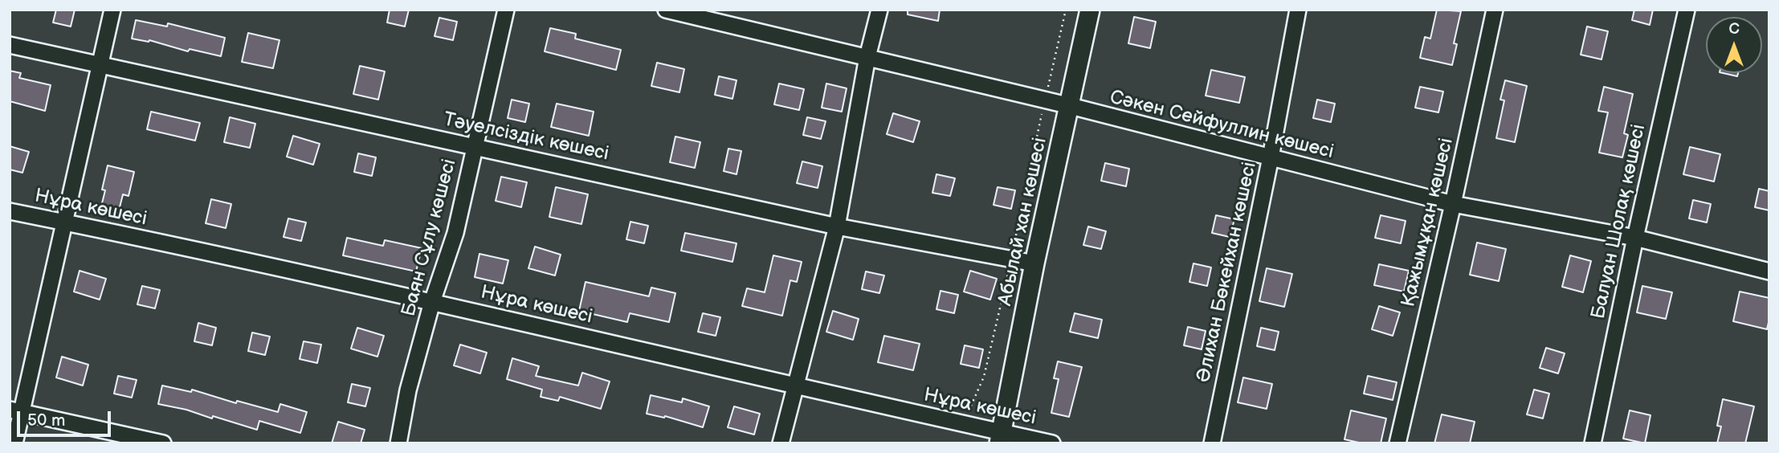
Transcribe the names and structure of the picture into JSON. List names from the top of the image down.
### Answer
{
  "streets": {
    "street": [
      "Сәкен Сейфуллин көшесі",
      "Тәуелсіздік көшесі",
      "Нұра көшесі",
      "Абылай хан көшесі",
      "Балуан Шолақ көшесі",
      "Қажымұқан көшесі",
      "Баян Сұлу көшесі",
      "Әлихан Бөкейхан көшесі"
    ]
  },
  "crossings": [
    ["Сәкен Сейфуллин көшесі", "Абылай хан көшесі"],
    ["Сәкен Сейфуллин көшесі", "Балуан Шолақ көшесі"],
    ["Сәкен Сейфуллин көшесі", "Қажымұқан көшесі"],
    ["Сәкен Сейфуллин көшесі", "Әлихан Бөкейхан көшесі"],
    ["Тәуелсіздік көшесі", "Абылай хан көшесі"],
    ["Тәуелсіздік көшесі", "Баян Сұлу көшесі"],
    ["Нұра көшесі", "Абылай хан көшесі"],
    ["Нұра көшесі", "Баян Сұлу көшесі"]
  ],
  "scale_bar": "50 m",
  "north": "top"
}
